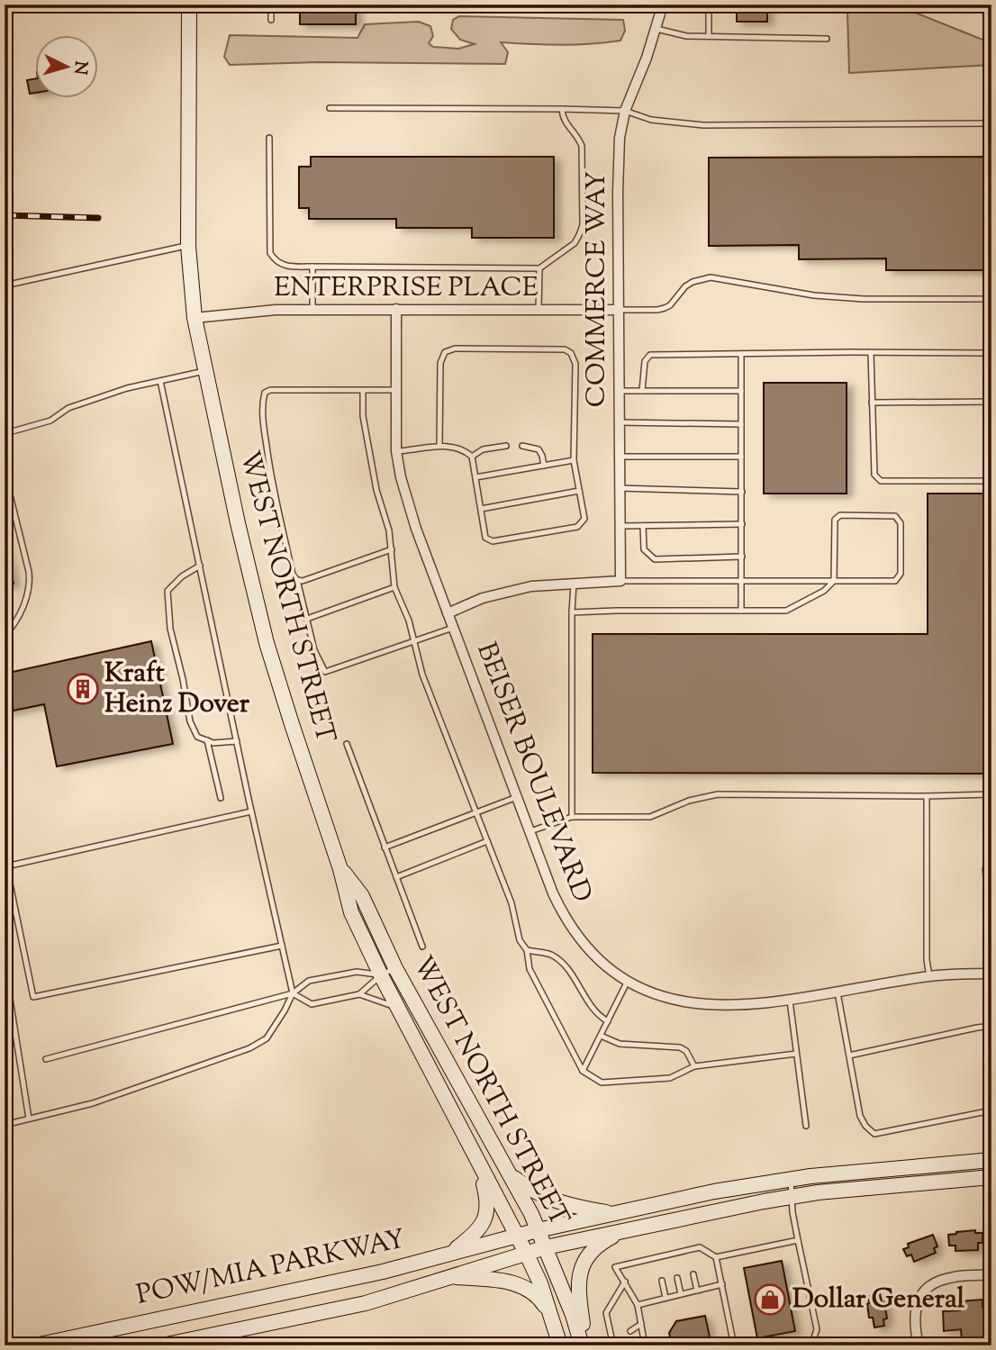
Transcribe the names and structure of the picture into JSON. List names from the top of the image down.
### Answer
{
  "streets": {
    "main road": ["WEST NORTH STREET", "POW/MIA PARKWAY"],
    "street": ["ENTERPRISE PLACE", "COMMERCE WAY", "BEISER BOULEVARD"]
  },
  "crossings": [
    ["ENTERPRISE PLACE", "COMMERCE WAY"],
    ["ENTERPRISE PLACE", "WEST NORTH STREET"],
    ["ENTERPRISE PLACE", "BEISER BOULEVARD"],
    ["WEST NORTH STREET", "POW/MIA PARKWAY"]
  ],
  "places": {
    "building": ["Kraft Heinz Dover"],
    "shop": ["Dollar General"]
  },
  "north": "right"
}
